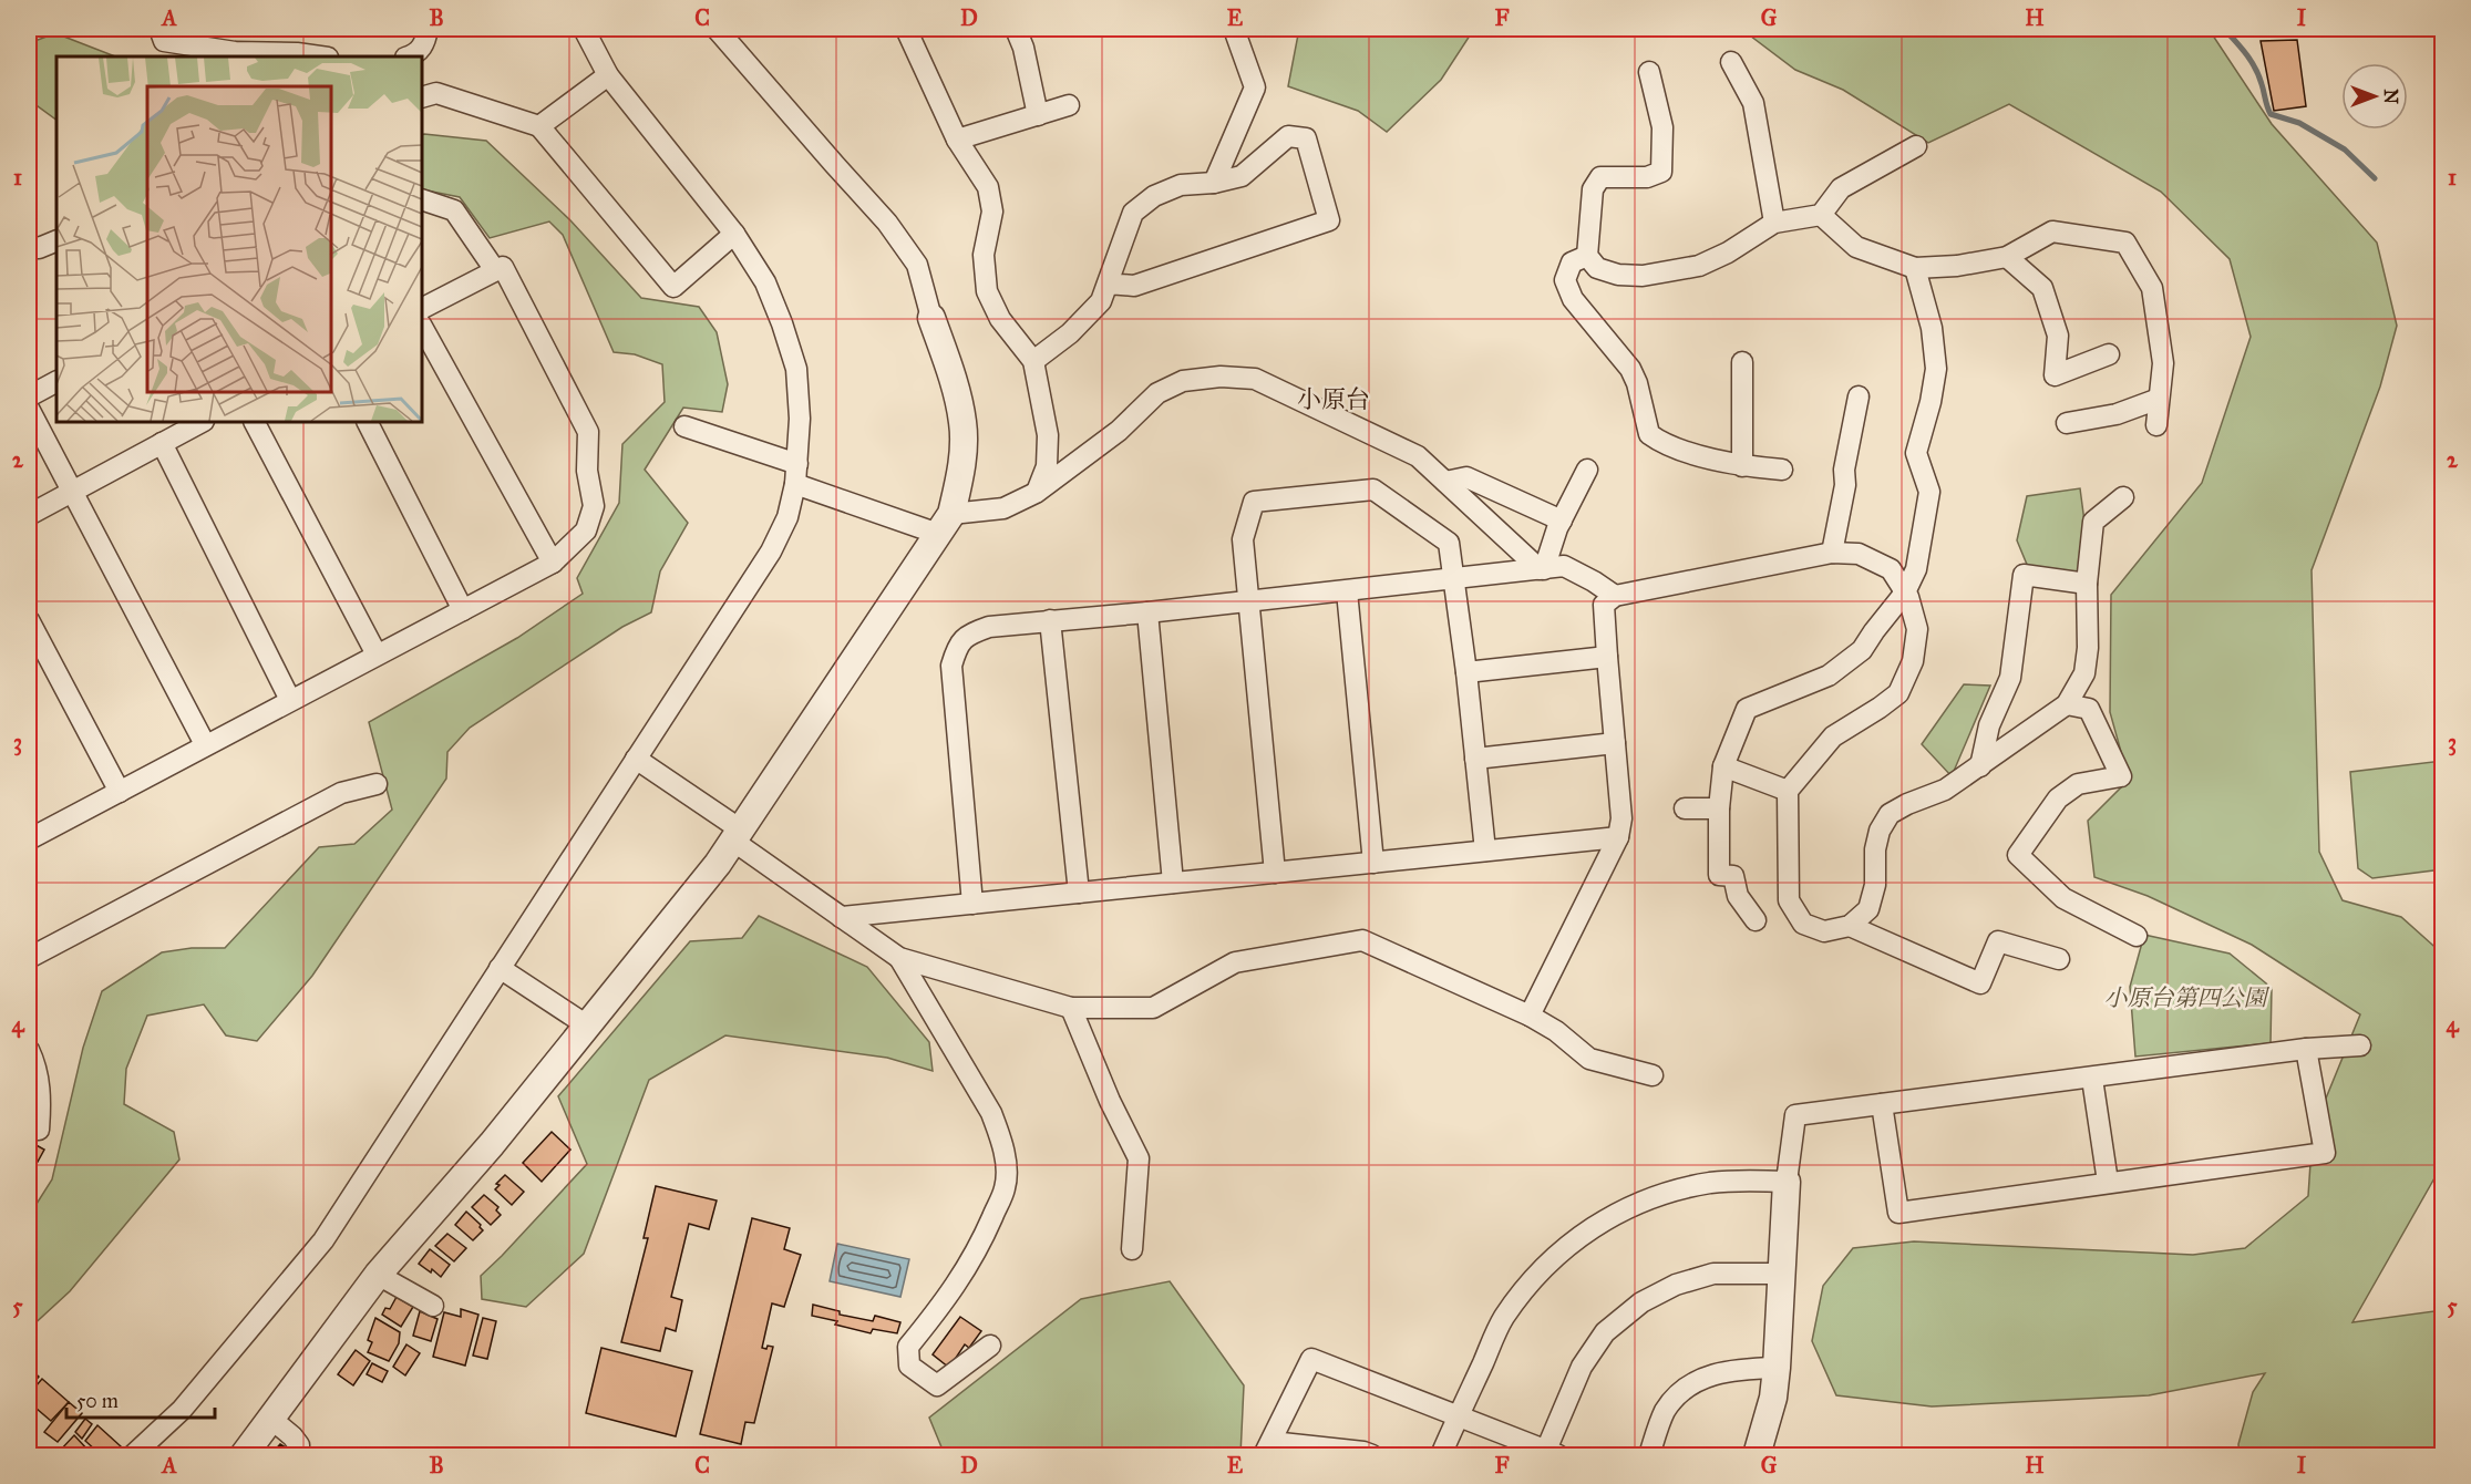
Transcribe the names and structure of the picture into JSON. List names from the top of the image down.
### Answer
{
  "districts": ["小原台"],
  "parks": ["小原台第四公園"],
  "scale_bar": "50 m",
  "north": "right",
  "grid": {
    "columns": [
      "A",
      "B",
      "C",
      "D",
      "E",
      "F",
      "G",
      "H",
      "I"
    ],
    "rows": [
      "1",
      "2",
      "3",
      "4",
      "5"
    ]
  }
}
